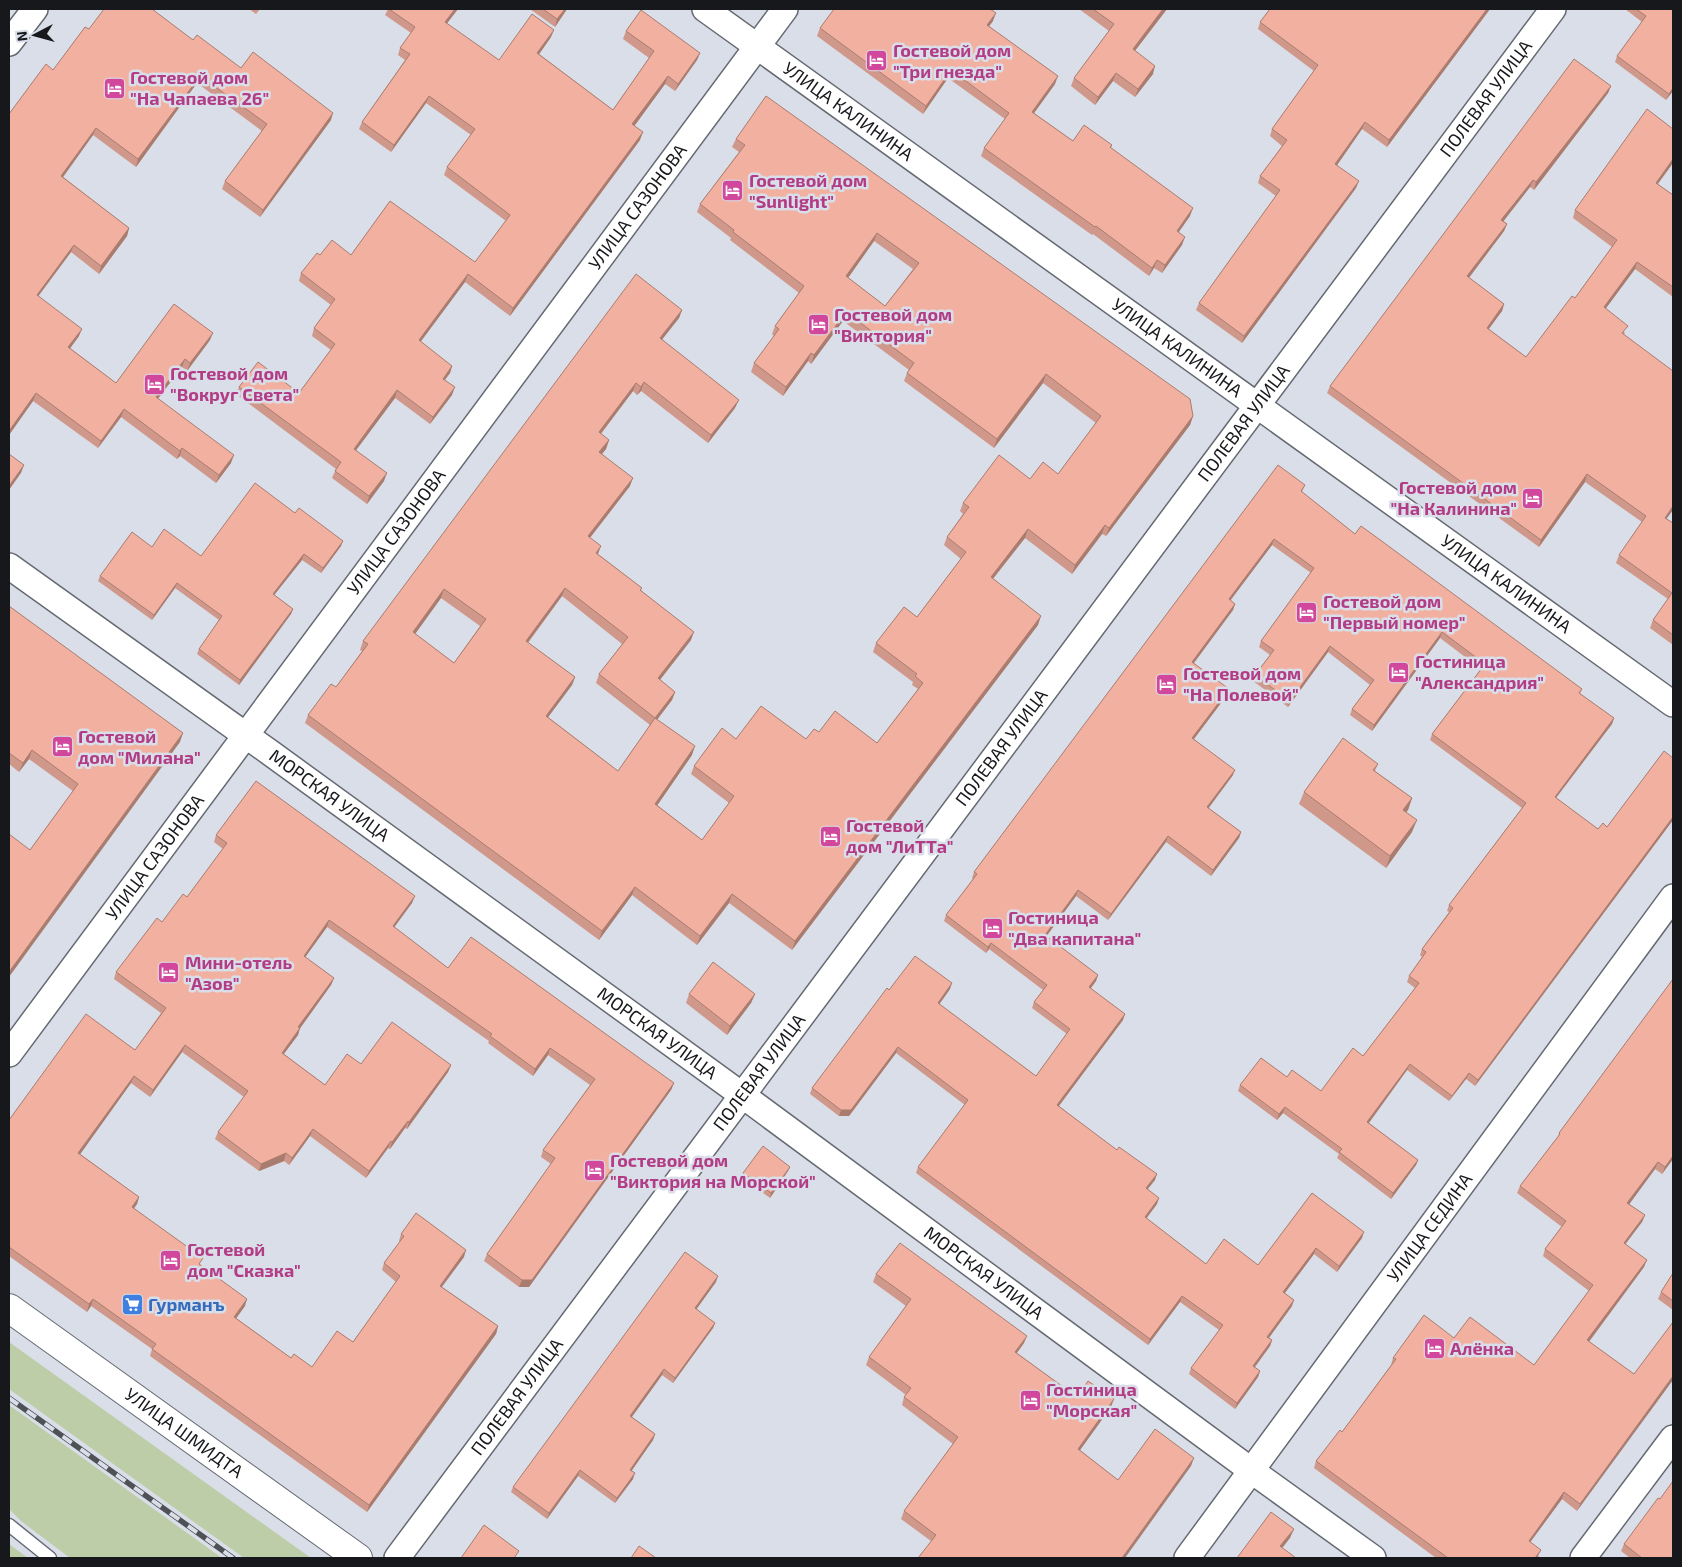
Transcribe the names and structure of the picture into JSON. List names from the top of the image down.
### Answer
{
  "streets": {
    "street": [
      "ПОЛЕВАЯ УЛИЦА",
      "УЛИЦА КАЛИНИНА",
      "УЛИЦА САЗОНОВА",
      "МОРСКАЯ УЛИЦА",
      "УЛИЦА СЕДИНА",
      "УЛИЦА ШМИДТА"
    ]
  },
  "crossings": [
    ["ПОЛЕВАЯ УЛИЦА", "УЛИЦА КАЛИНИНА"],
    ["ПОЛЕВАЯ УЛИЦА", "МОРСКАЯ УЛИЦА"],
    ["УЛИЦА КАЛИНИНА", "УЛИЦА САЗОНОВА"],
    ["УЛИЦА САЗОНОВА", "МОРСКАЯ УЛИЦА"],
    ["МОРСКАЯ УЛИЦА", "УЛИЦА СЕДИНА"]
  ],
  "places": {
    "hotel": [
      "Гостевой дом \"Три гнезда\"",
      "Гостевой дом \"На Чапаева 26\"",
      "Гостевой дом \"Sunlight\"",
      "Гостевой дом \"Виктория\"",
      "Гостевой дом \"Вокруг Света\"",
      "Гостевой дом \"На Калинина\"",
      "Гостевой дом \"Первый номер\"",
      "Гостиница \"Александрия\"",
      "Гостевой дом \"На Полевой\"",
      "Гостевой дом \"Милана\"",
      "Гостевой дом \"ЛиТТа\"",
      "Гостиница \"Два капитана\"",
      "Мини-отель \"Азов\"",
      "Гостевой дом \"Виктория на Морской\"",
      "Гостевой дом \"Сказка\"",
      "Алёнка",
      "Гостиница \"Морская\""
    ],
    "supermarket": ["Гурманъ"]
  },
  "north": "left"
}
